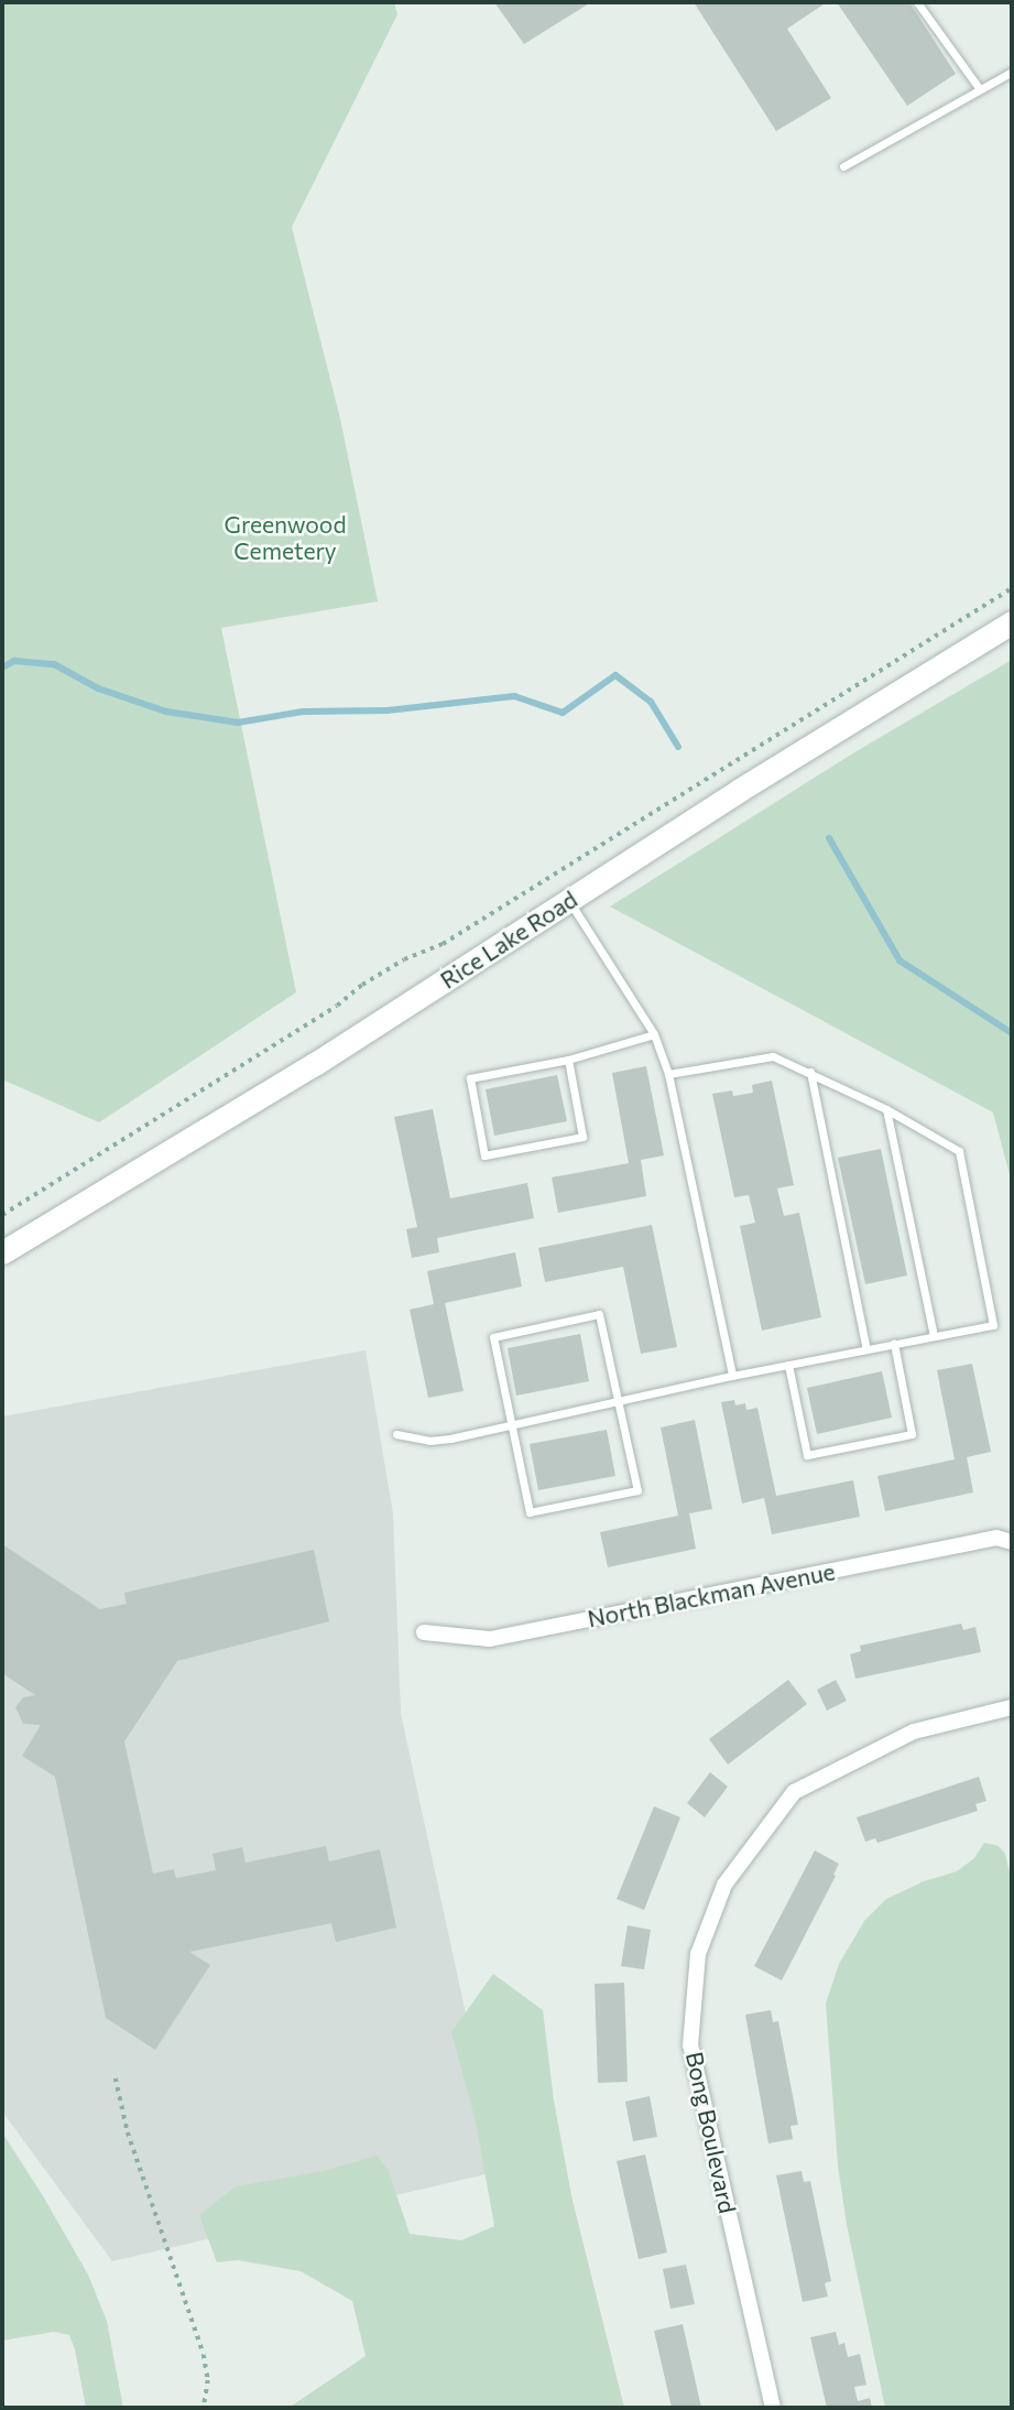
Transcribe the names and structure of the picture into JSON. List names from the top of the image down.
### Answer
{
  "streets": {
    "main road": ["Rice Lake Road"],
    "street": ["North Blackman Avenue", "Bong Boulevard"]
  },
  "parks": ["Greenwood Cemetery"]
}
